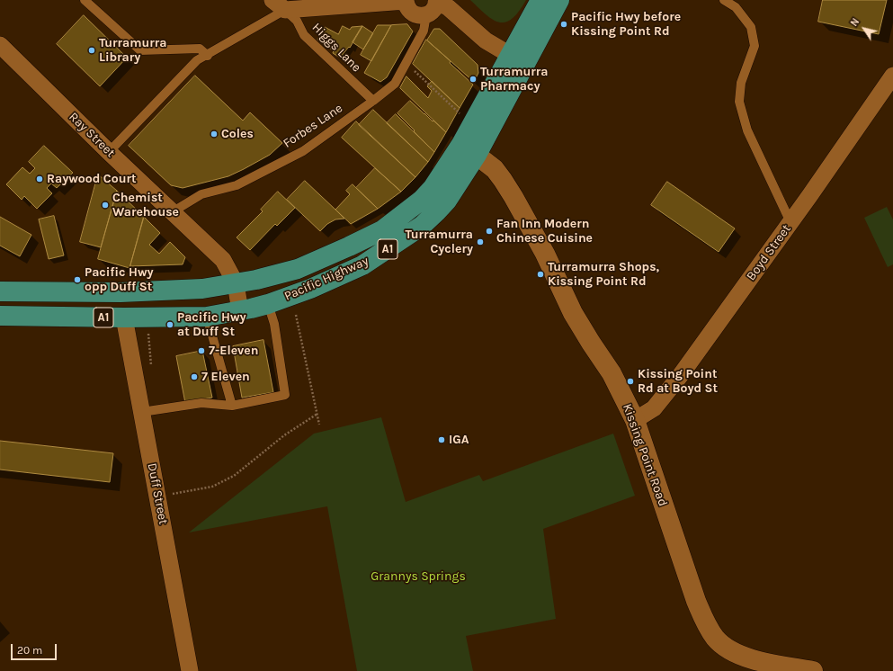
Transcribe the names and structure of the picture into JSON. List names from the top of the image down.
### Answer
{
  "streets": {
    "highway": ["A1", "Pacific Highway"],
    "main road": ["Kissing Point Road"],
    "street": ["Ray Street", "Boyd Street", "Duff Street"],
    "lane": ["Higgs Lane", "Forbes Lane"]
  },
  "crossings": [
    ["Higgs Lane", "Forbes Lane"],
    ["Forbes Lane", "Ray Street"],
    ["Ray Street", "Pacific Highway"],
    ["Boyd Street", "Kissing Point Road"],
    ["Pacific Highway", "Kissing Point Road"],
    ["Pacific Highway", "Duff Street"]
  ],
  "parks": ["Grannys Springs"],
  "places": [
    "Pacific Hwy before Kissing Point Rd",
    "Turramurra Library",
    "Turramurra Pharmacy",
    "Coles",
    "Raywood Court",
    "Chemist Warehouse",
    "Fan Inn Modern Chinese Cuisine",
    "Turramurra Cyclery",
    "Turramurra Shops, Kissing Point Rd",
    "Pacific Hwy opp Duff St",
    "Pacific Hwy at Duff St",
    "7-Eleven",
    "7 Eleven",
    "Kissing Point Rd at Boyd St",
    "IGA"
  ],
  "scale_bar": "20 m",
  "north": "top left"
}
